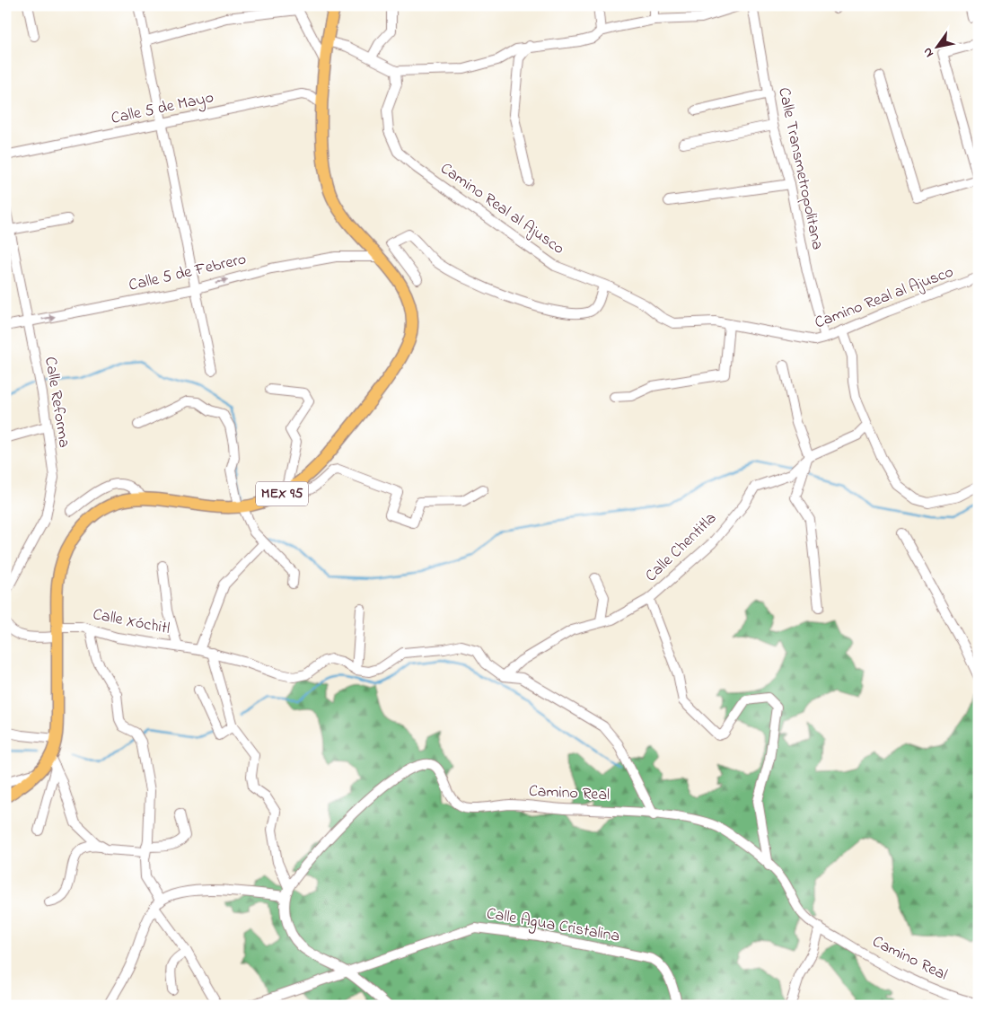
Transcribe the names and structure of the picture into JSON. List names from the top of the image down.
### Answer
{
  "streets": {
    "main road": ["MEX 95"],
    "street": [
      "Calle 5 de Mayo",
      "Calle Transmetropolitana",
      "Camino Real al Ajusco",
      "Calle 5 de Febrero",
      "Calle Reforma",
      "Calle Chentitla",
      "Calle Xóchitl",
      "Camino Real",
      "Calle Agua Cristalina"
    ]
  },
  "crossings": [
    ["Calle 5 de Mayo", "MEX 95"],
    ["Calle Transmetropolitana", "Camino Real al Ajusco"],
    ["Calle 5 de Febrero", "Calle Reforma"],
    ["Calle 5 de Febrero", "MEX 95"],
    ["MEX 95", "Calle Xóchitl"],
    ["Calle Chentitla", "Calle Xóchitl"],
    ["Camino Real", "Calle Agua Cristalina"]
  ],
  "one_way": ["Calle 5 de Febrero"],
  "north": "bottom left"
}
